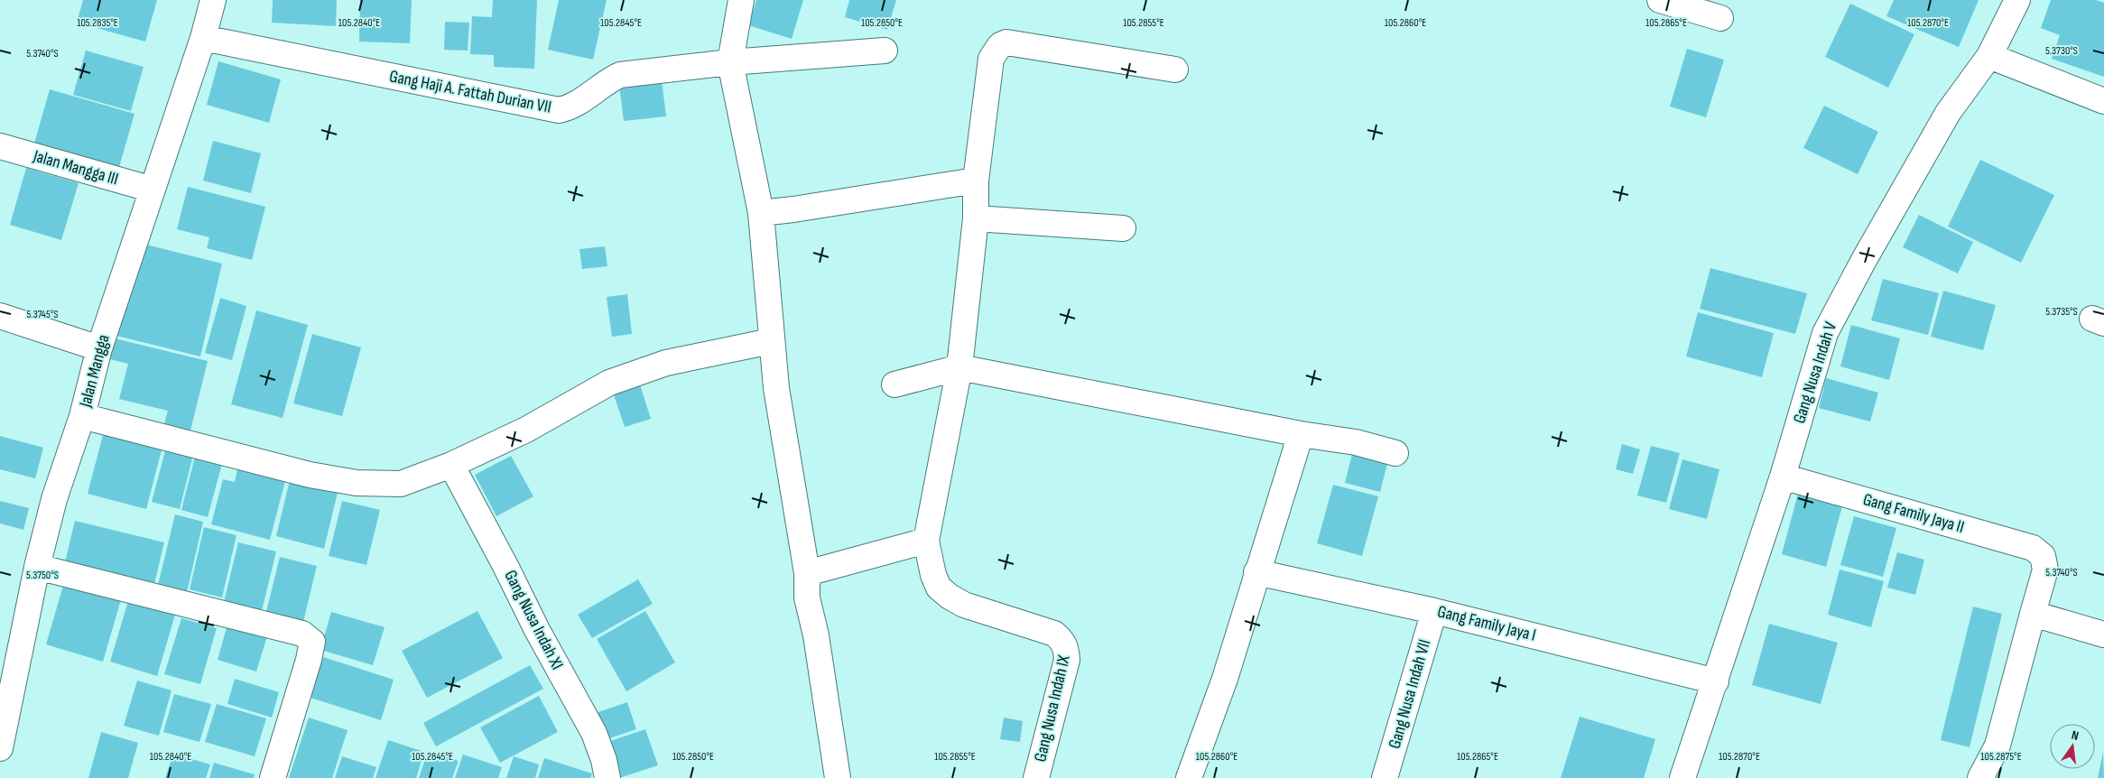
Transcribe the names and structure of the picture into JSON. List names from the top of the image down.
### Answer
{
  "streets": {
    "street": [
      "Gang Haji A. Fattah Durian VII",
      "Jalan Mangga III",
      "Jalan Mangga",
      "Gang Nusa Indah V",
      "Gang Family Jaya II",
      "Gang Nusa Indah XI",
      "Gang Family Jaya I",
      "Gang Nusa Indah VII",
      "Gang Nusa Indah IX"
    ]
  },
  "crossings": [
    ["Gang Haji A. Fattah Durian VII", "Jalan Mangga"],
    ["Jalan Mangga III", "Jalan Mangga"],
    ["Gang Nusa Indah V", "Gang Family Jaya II"],
    ["Gang Nusa Indah V", "Gang Family Jaya I"],
    ["Gang Family Jaya I", "Gang Nusa Indah VII"]
  ],
  "north": "top",
  "coordinates": [
    "105.2835°E",
    "105.2840°E",
    "105.2845°E",
    "105.2850°E",
    "105.2855°E",
    "105.2860°E",
    "105.2865°E",
    "105.2870°E",
    "5.3730°S",
    "5.3740°S",
    "5.3735°S",
    "5.3745°S",
    "5.3750°S",
    "105.2875°E"
  ]
}
